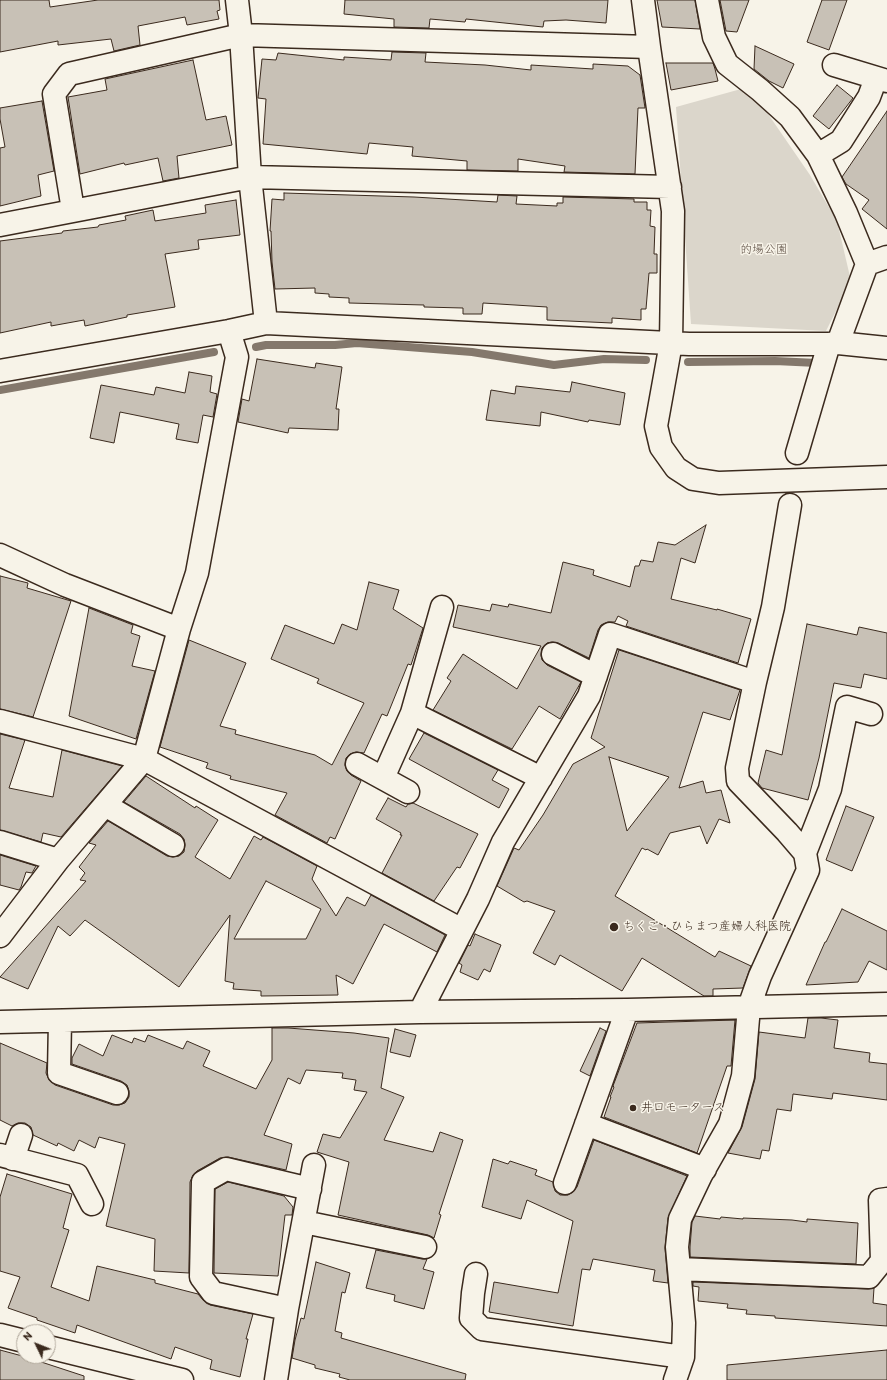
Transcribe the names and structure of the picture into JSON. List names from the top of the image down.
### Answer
{
  "parks": ["的場公園"],
  "places": ["ちくご・ひらまつ産婦人科医院", "井口モータース"],
  "north": "top left"
}
